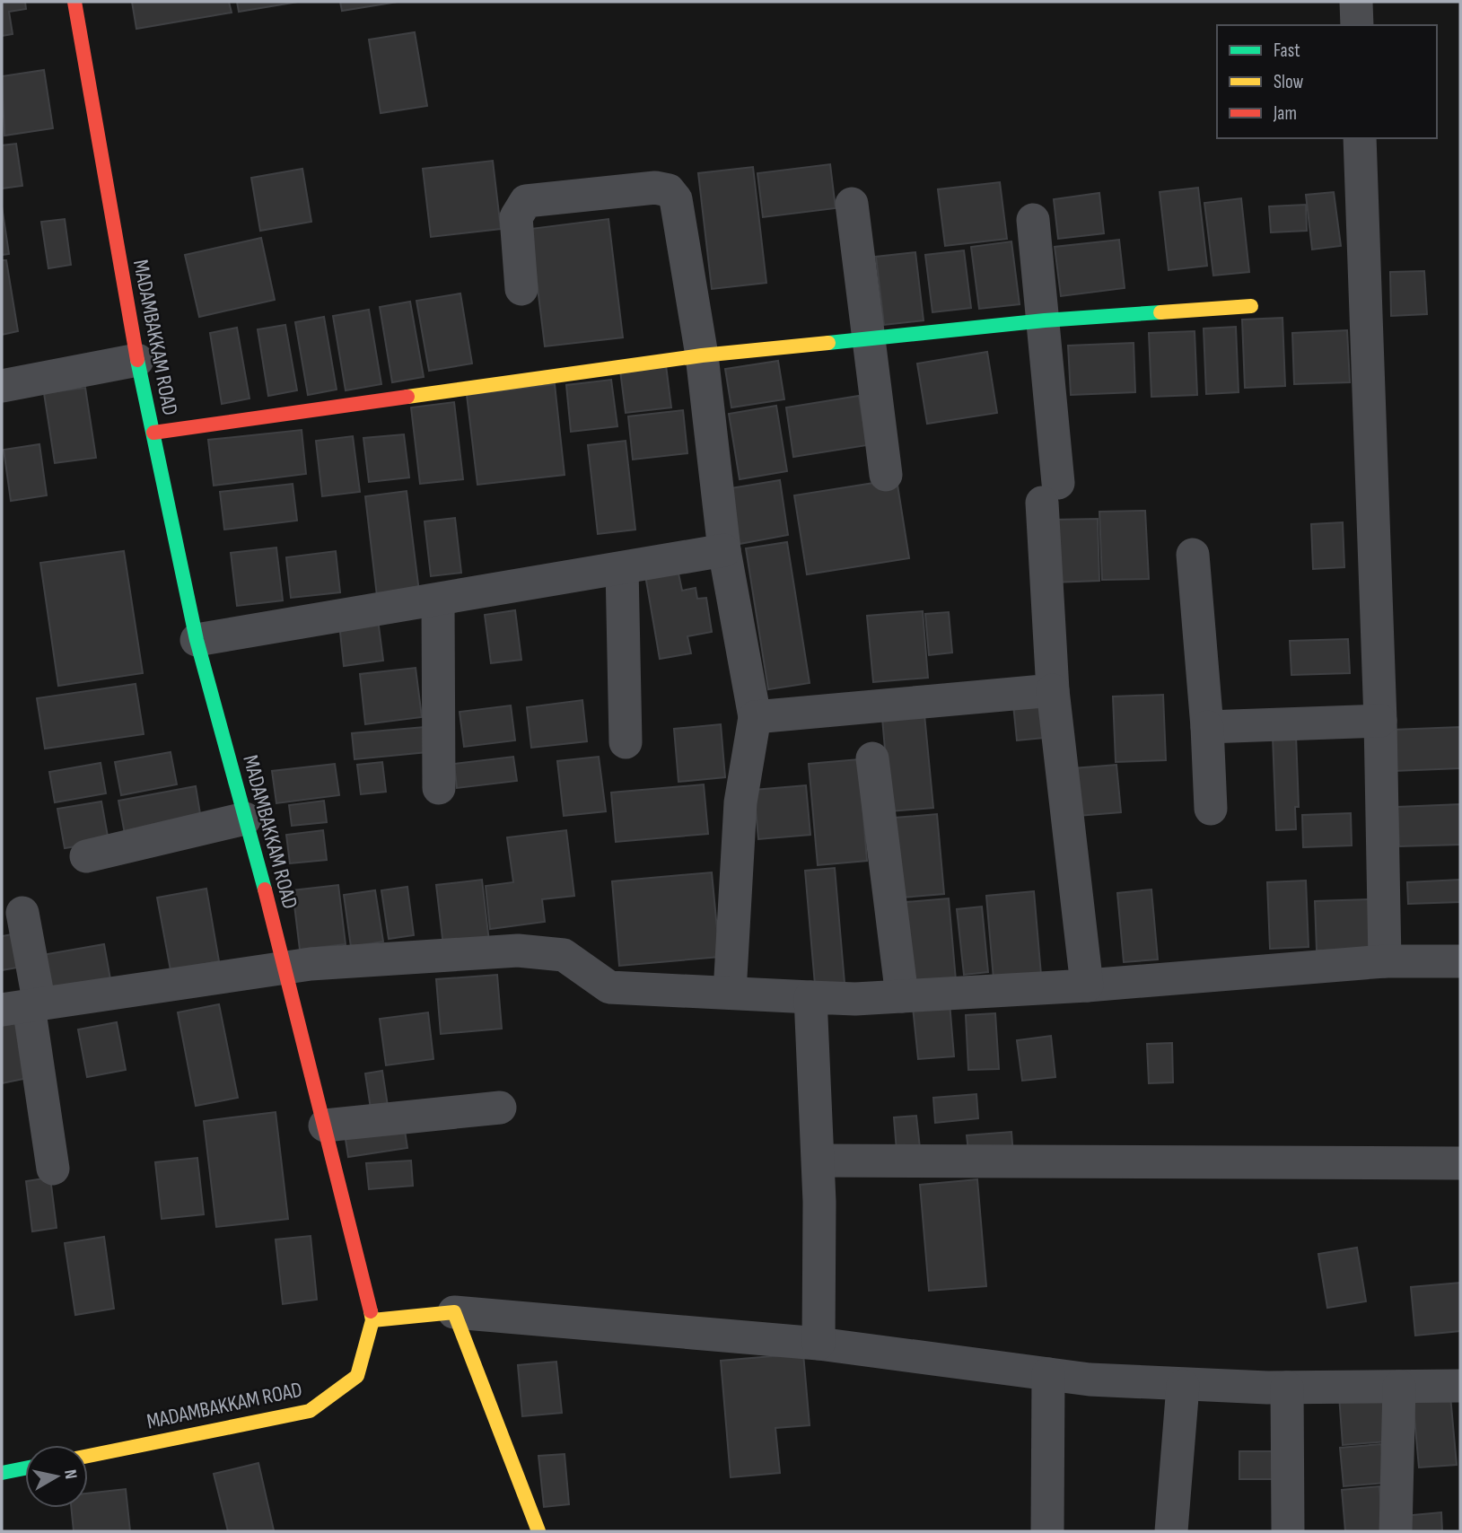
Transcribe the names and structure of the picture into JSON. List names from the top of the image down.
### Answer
{
  "streets": {
    "street": ["MADAMBAKKAM ROAD"]
  },
  "legend": ["Fast", "Slow", "Jam"],
  "north": "right"
}
